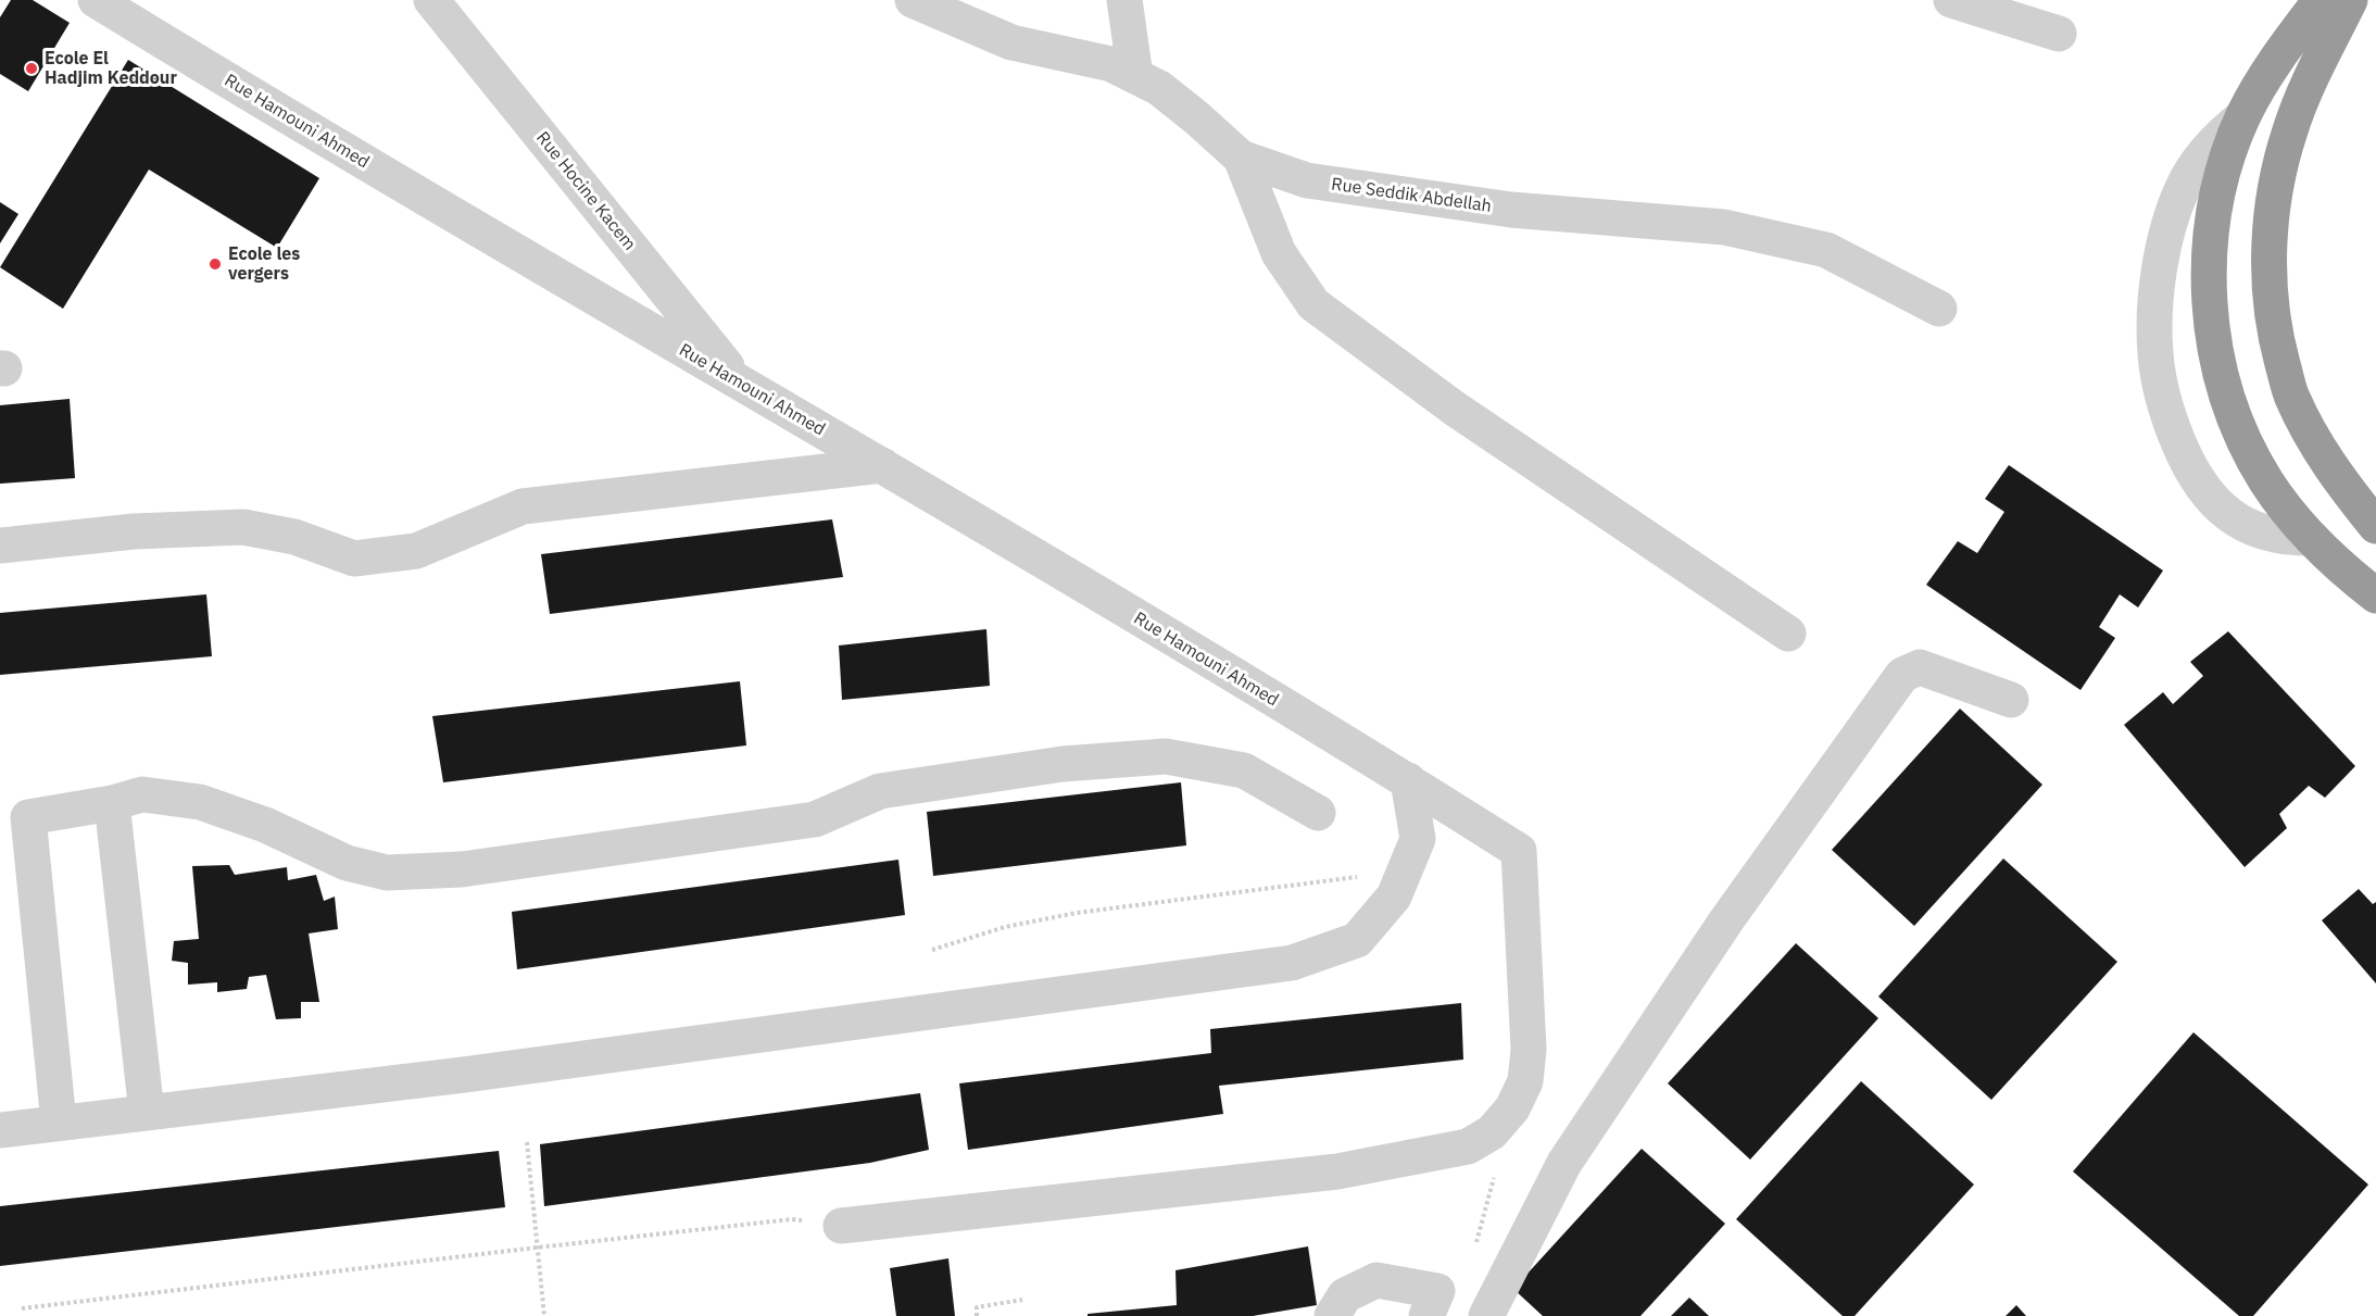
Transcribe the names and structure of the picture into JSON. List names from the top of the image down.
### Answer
{
  "streets": {
    "street": ["Rue Hamouni Ahmed", "Rue Hocine Kacem", "Rue Seddik Abdellah"]
  },
  "crossings": [
    ["Rue Hamouni Ahmed", "Rue Hocine Kacem"]
  ],
  "places": ["Ecole El Hadjim Keddour", "Ecole les vergers"]
}
